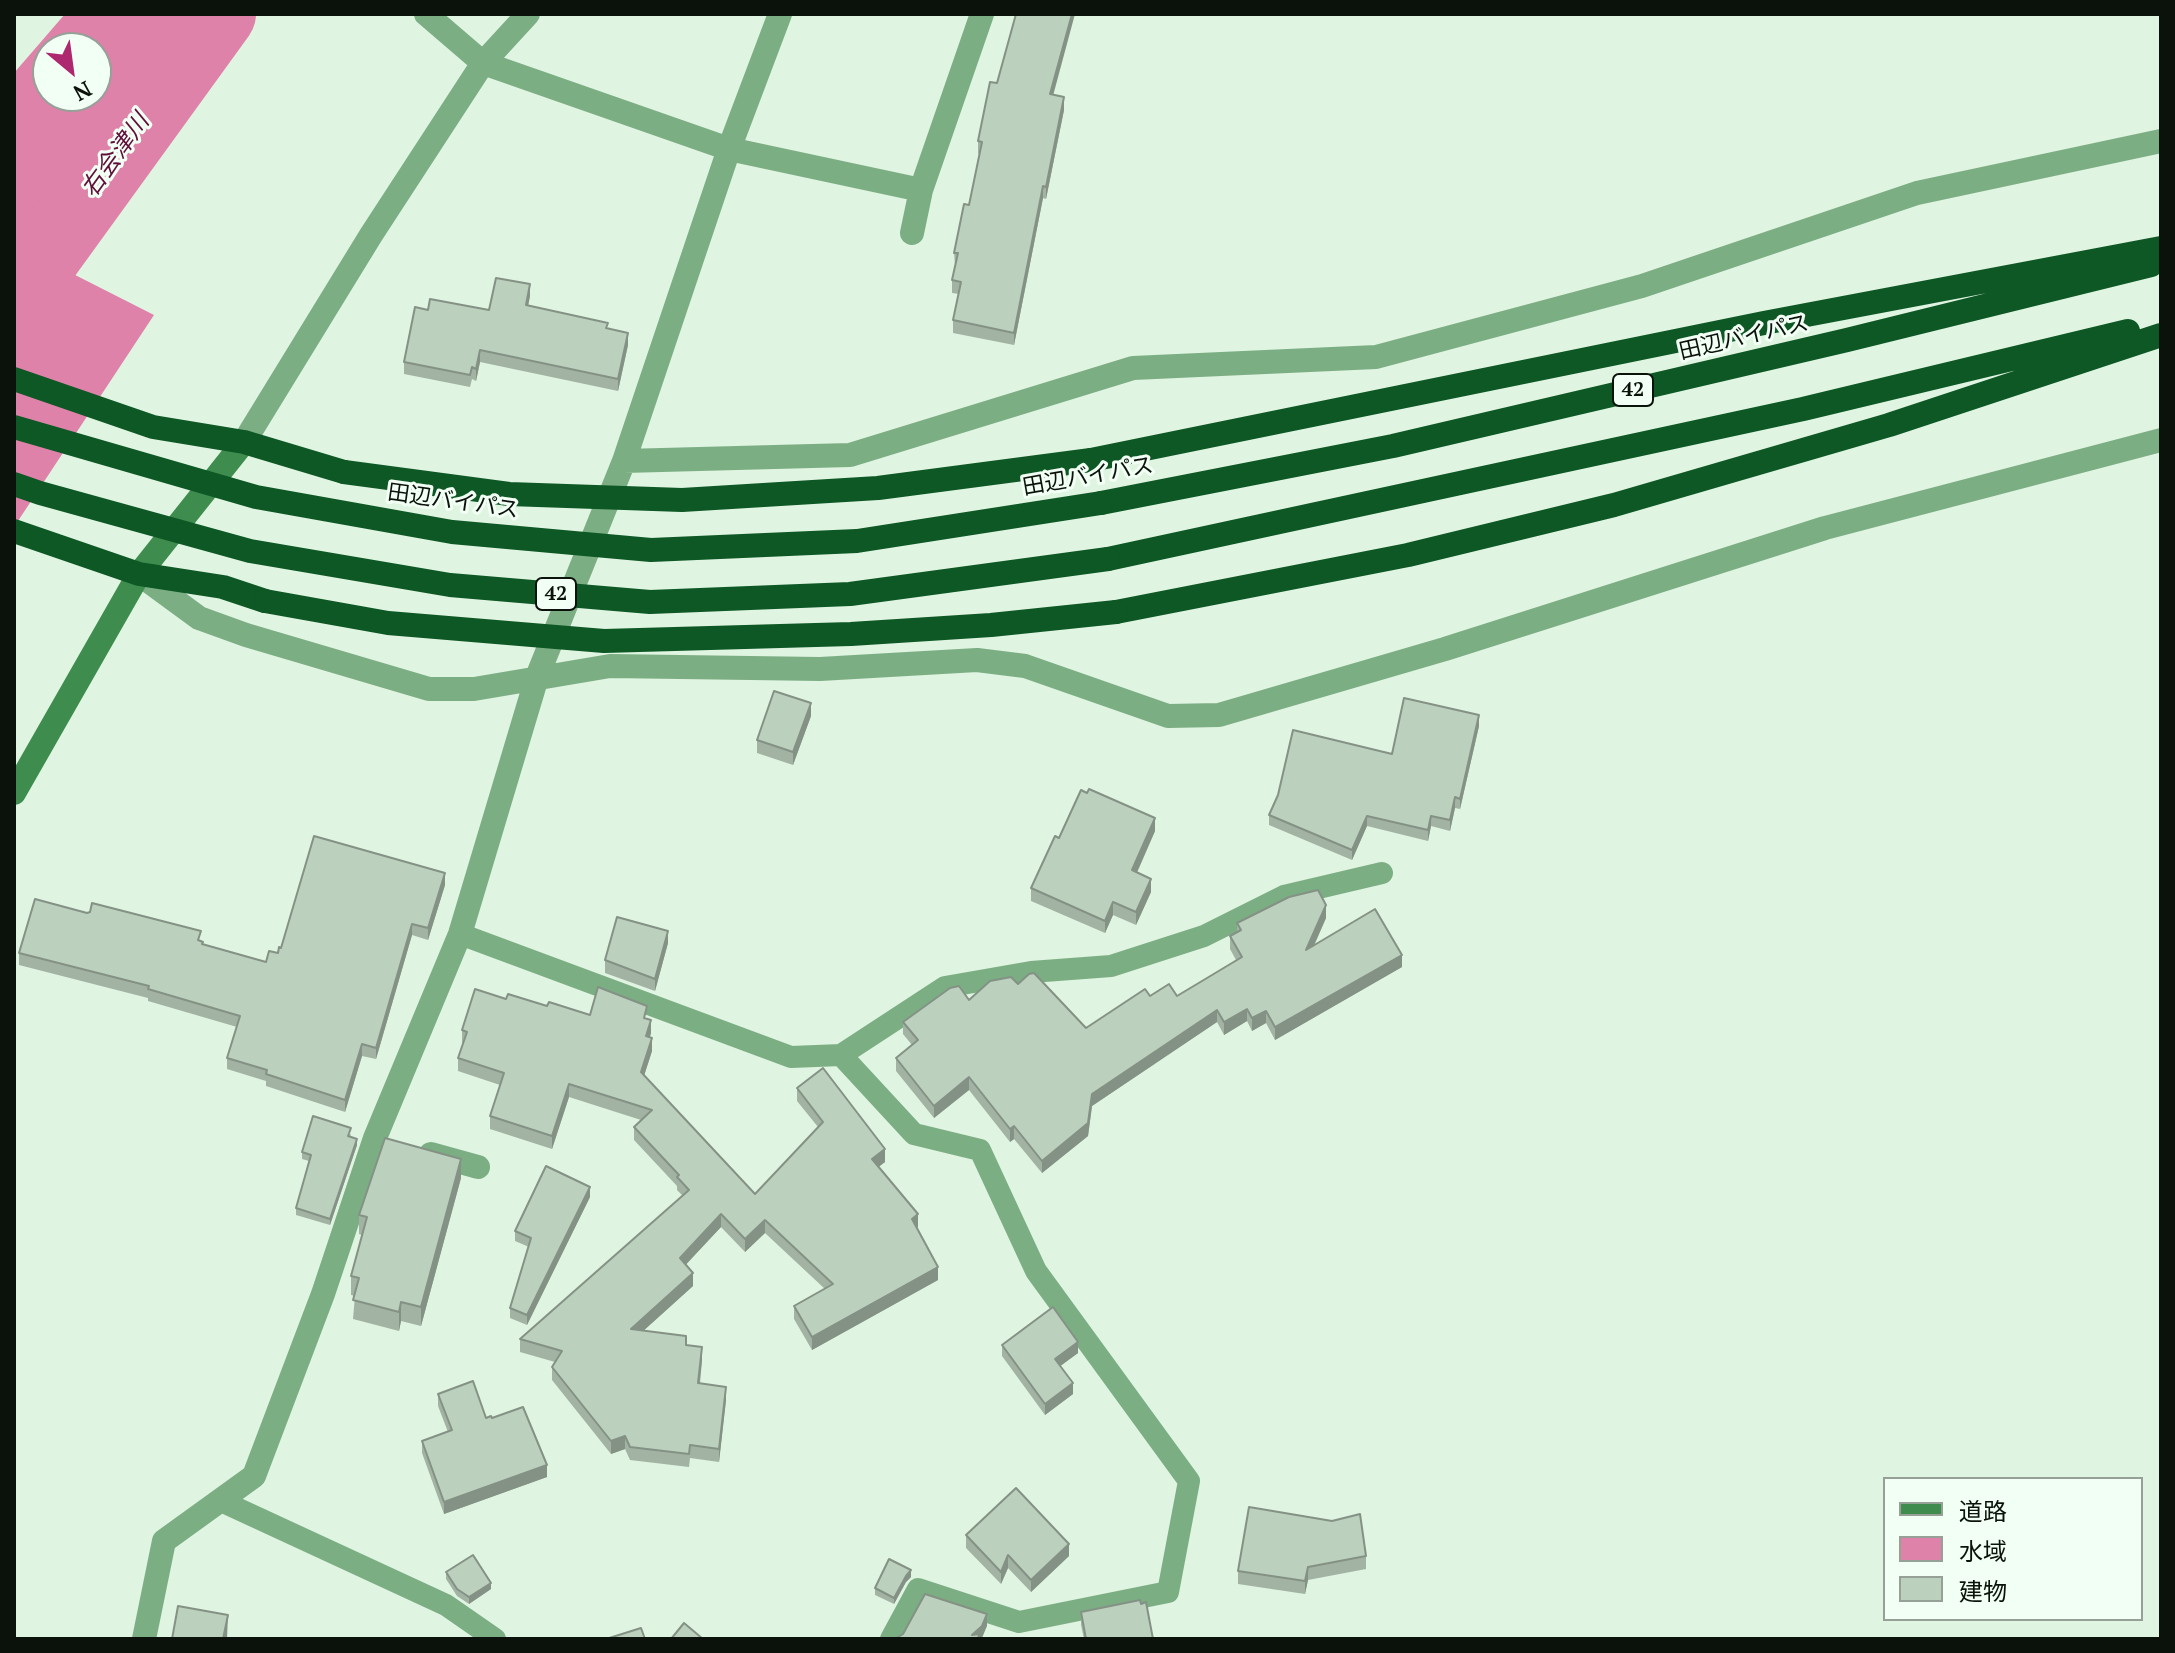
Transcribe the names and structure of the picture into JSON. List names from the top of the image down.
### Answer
{
  "streets": {
    "highway": ["田辺バイパス", "42"]
  },
  "water": ["右会津川"],
  "legend": ["道路", "水域", "建物"],
  "north": "bottom right"
}
